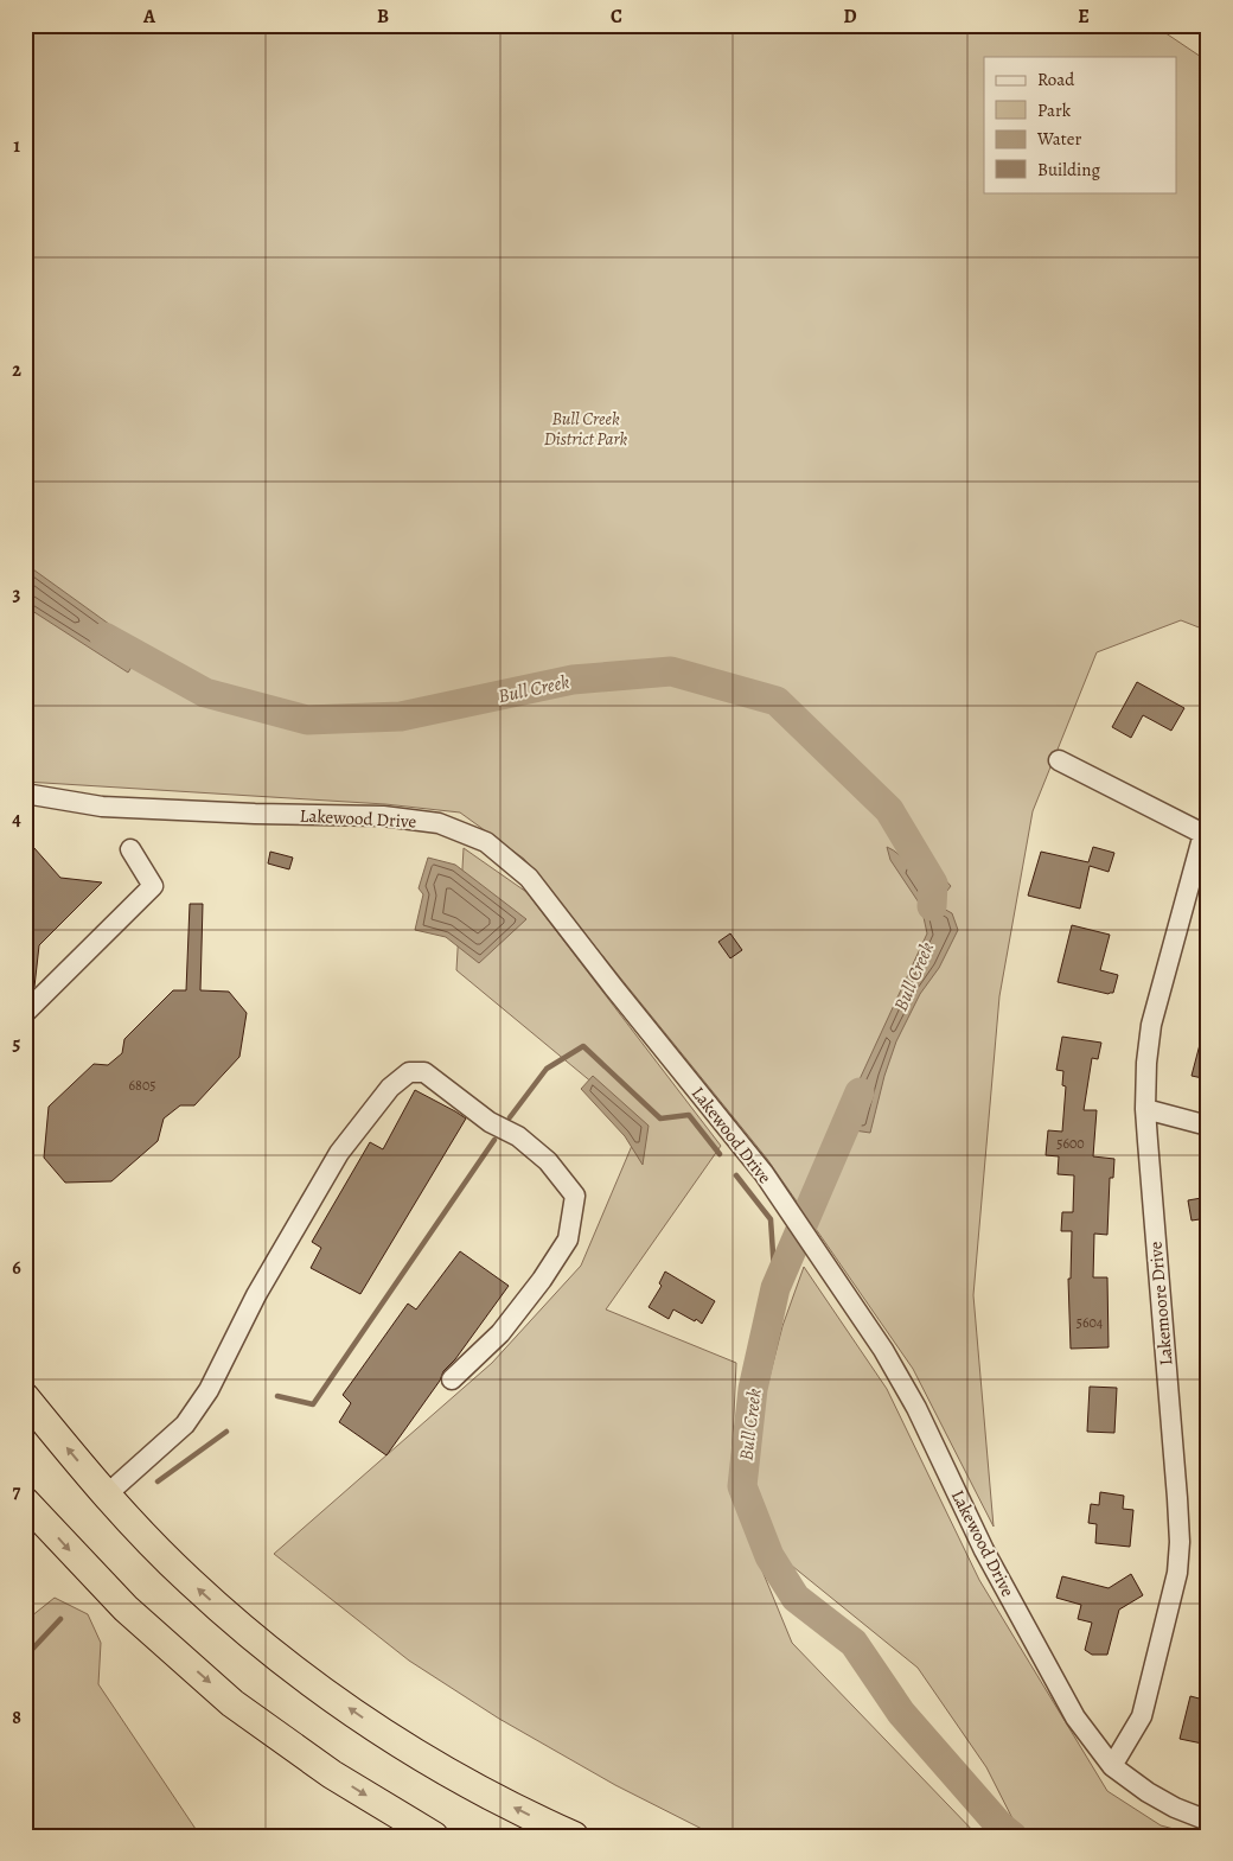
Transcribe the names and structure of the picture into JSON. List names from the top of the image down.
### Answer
{
  "streets": {
    "street": ["Lakewood Drive", "Lakemoore Drive"]
  },
  "crossings": [
    ["Lakewood Drive", "Lakemoore Drive"]
  ],
  "water": ["Bull Creek"],
  "parks": ["Bull Creek District Park"],
  "house_numbers": ["6805", "5600", "5604"],
  "legend": [
    "Road",
    "Park",
    "Water",
    "Building"
  ],
  "grid": {
    "columns": [
      "A",
      "B",
      "C",
      "D",
      "E"
    ],
    "rows": [
      "1",
      "2",
      "3",
      "4",
      "5",
      "6",
      "7",
      "8"
    ]
  }
}
